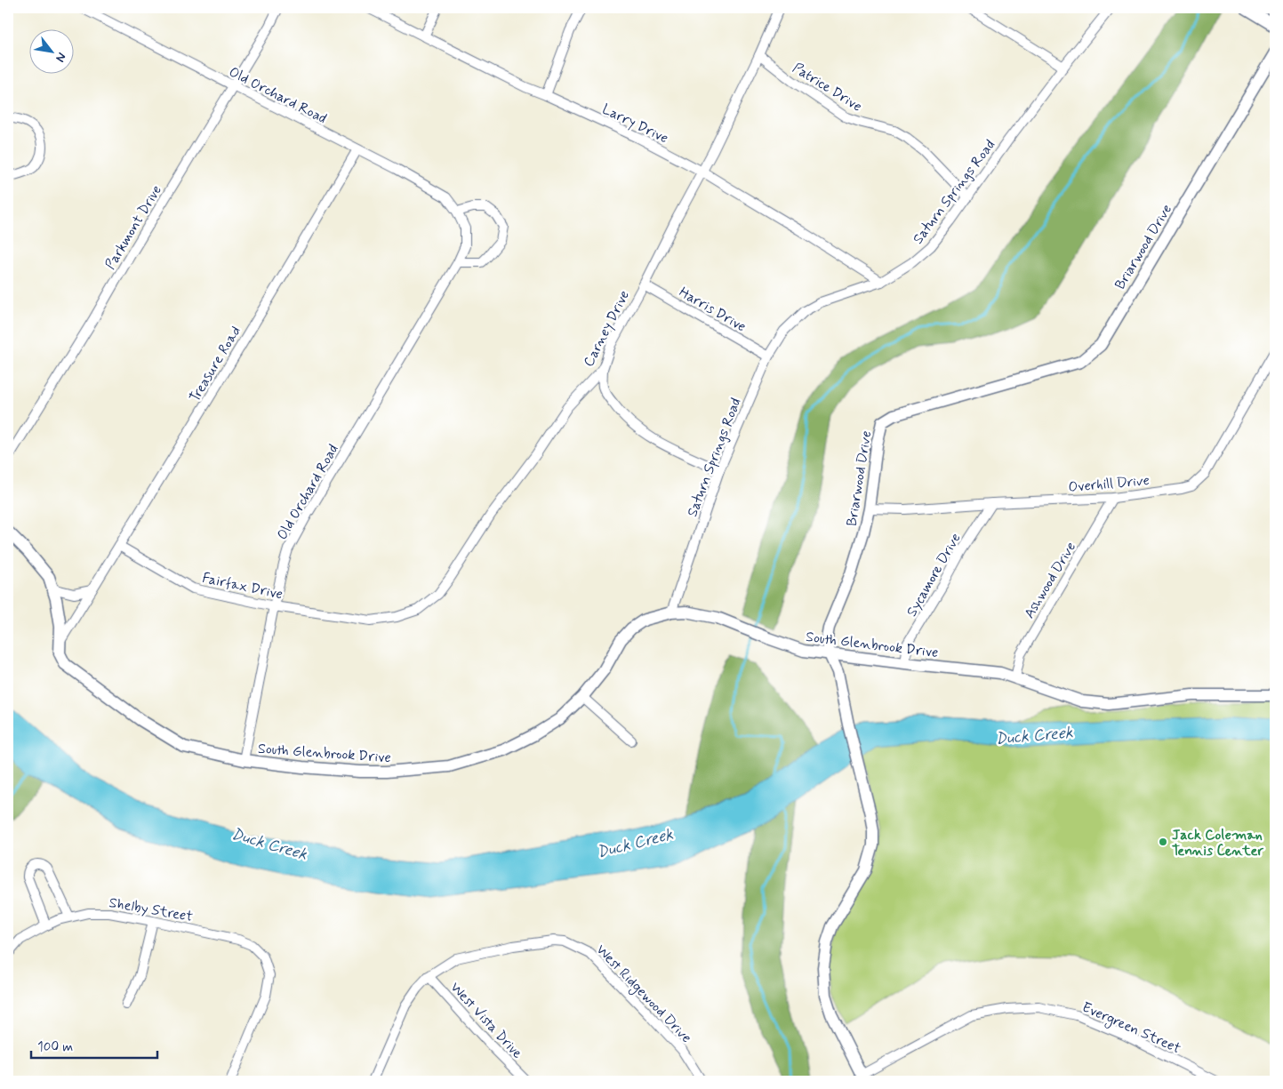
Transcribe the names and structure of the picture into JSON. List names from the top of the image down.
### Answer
{
  "streets": {
    "street": [
      "Patrice Drive",
      "Old Orchard Road",
      "Larry Drive",
      "Saturn Springs Road",
      "Parkmont Drive",
      "Briarwood Drive",
      "Harris Drive",
      "Carney Drive",
      "Treasure Road",
      "Overhill Drive",
      "Sycamore Drive",
      "Ashwood Drive",
      "Fairfax Drive",
      "South Glenbrook Drive",
      "Shelby Street",
      "West Ridgewood Drive",
      "West Vista Drive",
      "Evergreen Street"
    ]
  },
  "crossings": [
    ["Patrice Drive", "Saturn Springs Road"],
    ["Patrice Drive", "Carney Drive"],
    ["Old Orchard Road", "Parkmont Drive"],
    ["Old Orchard Road", "Treasure Road"],
    ["Old Orchard Road", "Fairfax Drive"],
    ["Old Orchard Road", "South Glenbrook Drive"],
    ["Larry Drive", "Saturn Springs Road"],
    ["Larry Drive", "Carney Drive"],
    ["Saturn Springs Road", "Harris Drive"],
    ["Saturn Springs Road", "South Glenbrook Drive"],
    ["Briarwood Drive", "Overhill Drive"],
    ["Briarwood Drive", "South Glenbrook Drive"],
    ["Briarwood Drive", "Evergreen Street"],
    ["Harris Drive", "Carney Drive"],
    ["Carney Drive", "Fairfax Drive"],
    ["Treasure Road", "Fairfax Drive"],
    ["Treasure Road", "South Glenbrook Drive"],
    ["Overhill Drive", "Sycamore Drive"],
    ["Overhill Drive", "Ashwood Drive"],
    ["Sycamore Drive", "South Glenbrook Drive"],
    ["Ashwood Drive", "South Glenbrook Drive"],
    ["West Ridgewood Drive", "West Vista Drive"]
  ],
  "water": ["Duck Creek"],
  "places": ["Jack Coleman Tennis Center"],
  "scale_bar": "100 m",
  "north": "bottom right"
}
